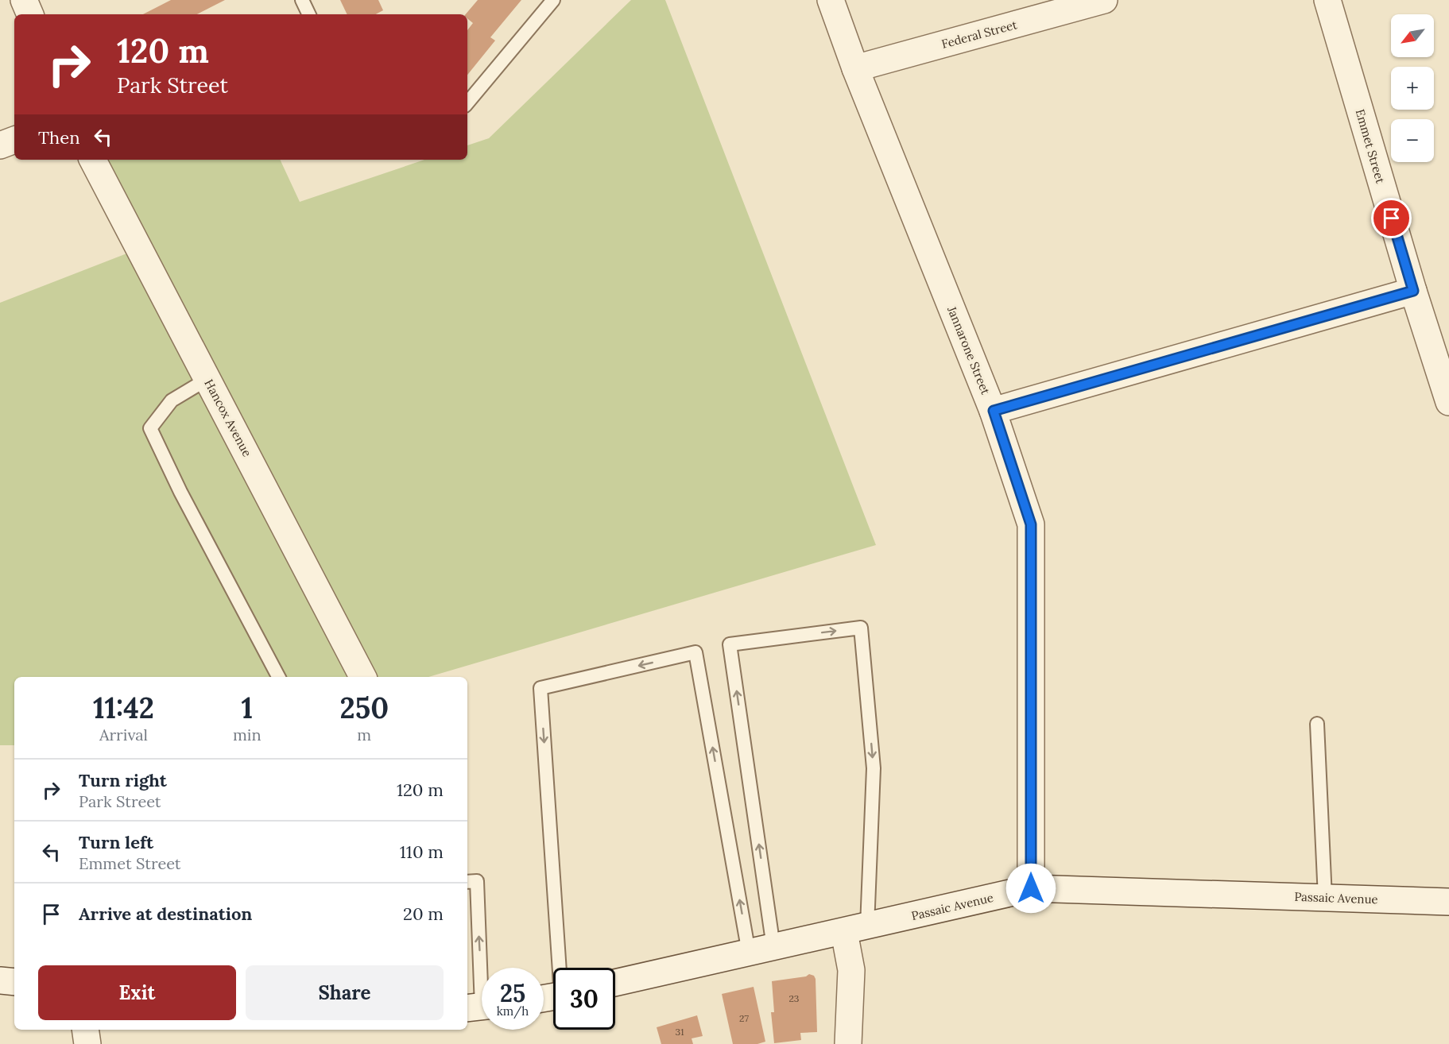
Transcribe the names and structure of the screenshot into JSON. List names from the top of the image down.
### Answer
{
  "streets": {
    "street": [
      "Federal Street",
      "Emmet Street",
      "Jannarone Street",
      "Hancox Avenue",
      "Passaic Avenue"
    ]
  },
  "crossings": [
    ["Federal Street", "Jannarone Street"],
    ["Jannarone Street", "Passaic Avenue"]
  ],
  "house_numbers": ["23", "27", "31"],
  "north": "bottom left",
  "page": {
    "map_buttons": ["+", "−"],
    "turn": ["120 m", "Park Street"],
    "then": "Then",
    "eta": [
      "11:42",
      "Arrival",
      "1",
      "min",
      "250",
      "m"
    ],
    "list": [
      {
        "name": "Turn right",
        "note": "Park Street",
        "value": "120 m"
      },
      {
        "name": "Turn left",
        "note": "Emmet Street",
        "value": "110 m"
      },
      {
        "name": "Arrive at destination",
        "value": "20 m"
      }
    ],
    "buttons": ["Exit", "Share"],
    "speed": "25 km/h",
    "limit": "30"
  }
}
